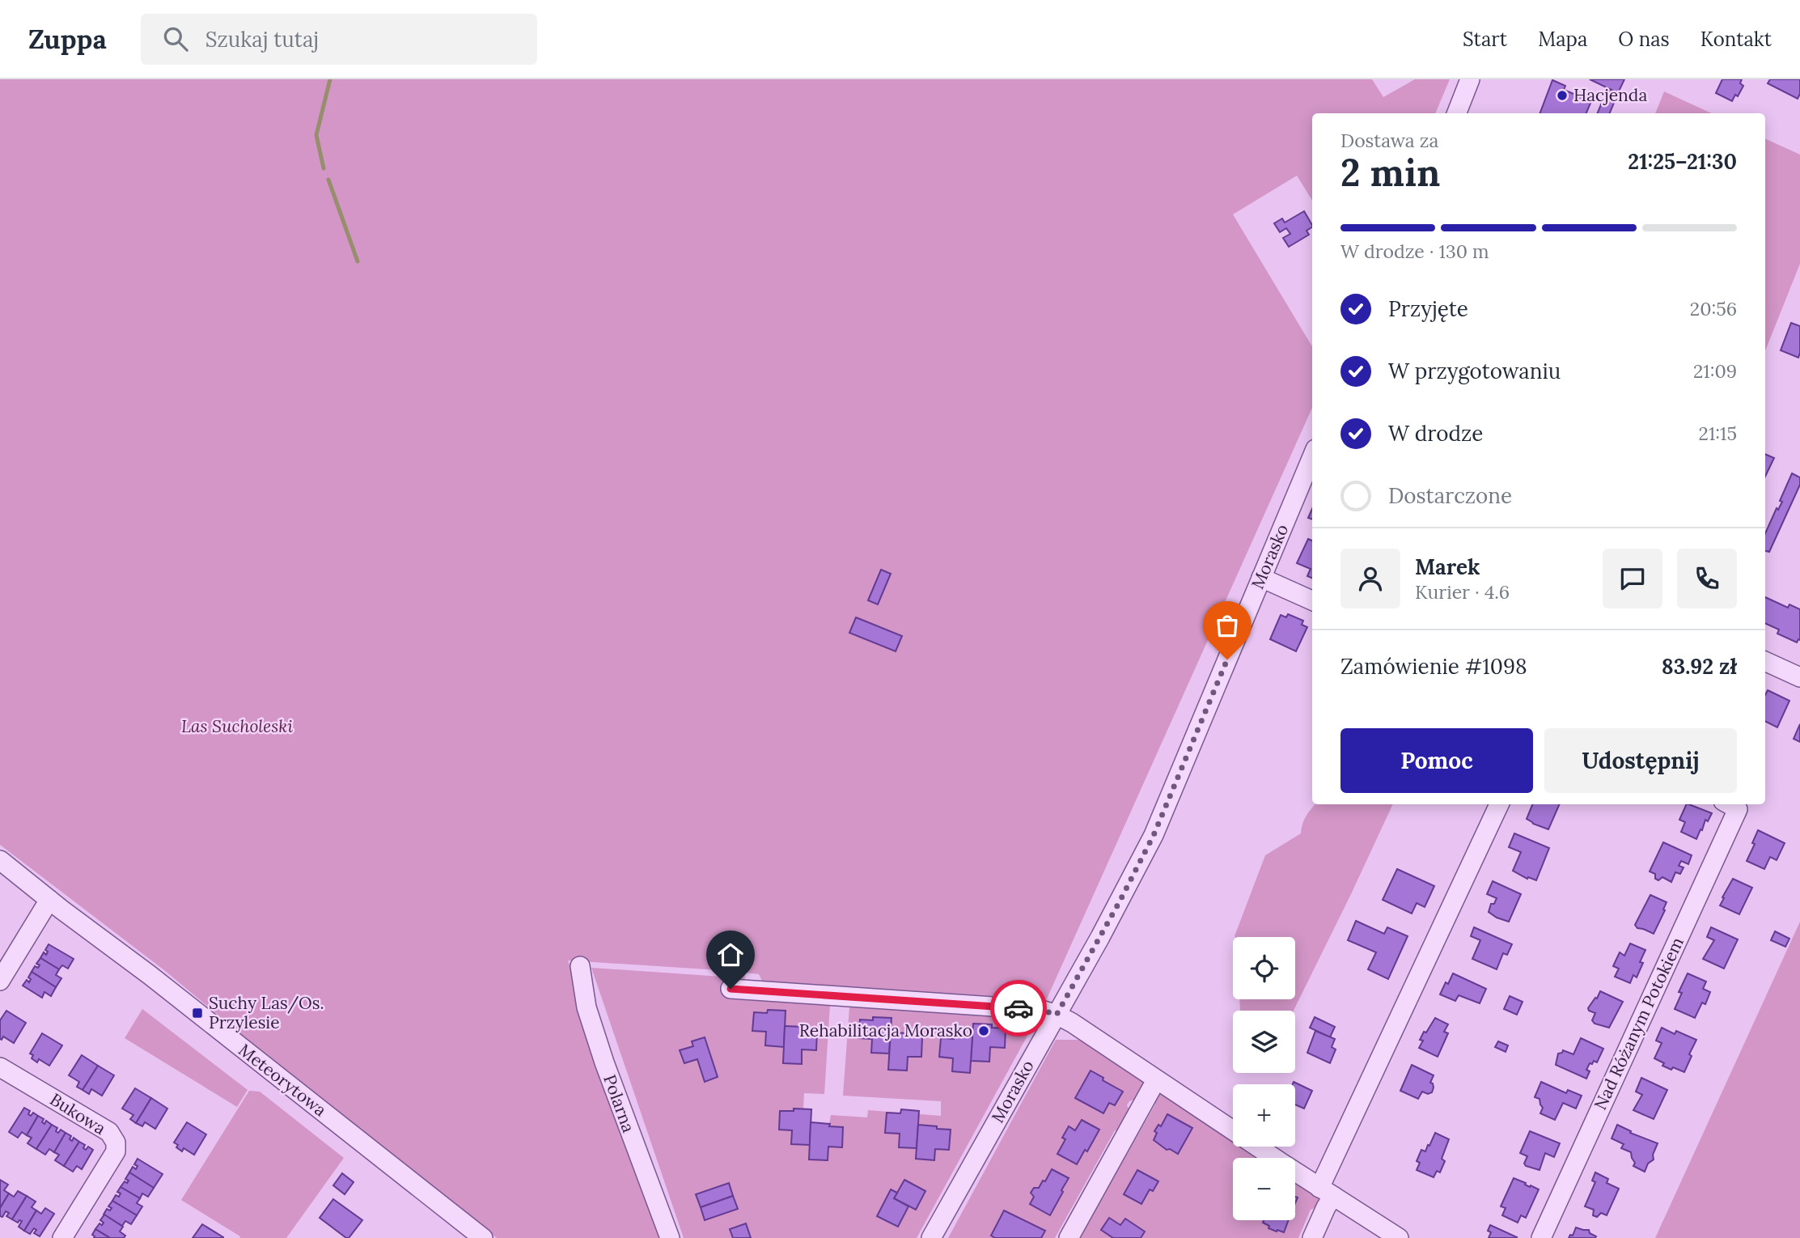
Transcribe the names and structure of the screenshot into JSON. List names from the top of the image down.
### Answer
{
  "streets": {
    "street": [
      "Morasko",
      "Nad Różanym Potokiem",
      "Meteorytowa",
      "Polarna",
      "Bukowa"
    ]
  },
  "parks": ["Las Sucholeski"],
  "places": {
    "other": ["Hacjenda", "Rehabilitacja Morasko"],
    "transit": ["Suchy Las/Os. Przylesie"]
  },
  "page": {
    "header": "Zuppa",
    "search": "Szukaj tutaj",
    "nav": [
      "Start",
      "Mapa",
      "O nas",
      "Kontakt"
    ],
    "heading": ["2 min", "Dostawa za", "21:25–21:30"],
    "panel": [
      "Marek",
      "Kurier · 4.6",
      "Zamówienie #1098",
      "83.92 zł"
    ],
    "bar": "W drodze · 130 m",
    "list": [
      ["Przyjęte", "20:56"],
      ["W przygotowaniu", "21:09"],
      ["W drodze", "21:15"],
      "Dostarczone"
    ],
    "buttons": ["Pomoc", "Udostępnij"],
    "map_buttons": ["+", "−"]
  }
}
